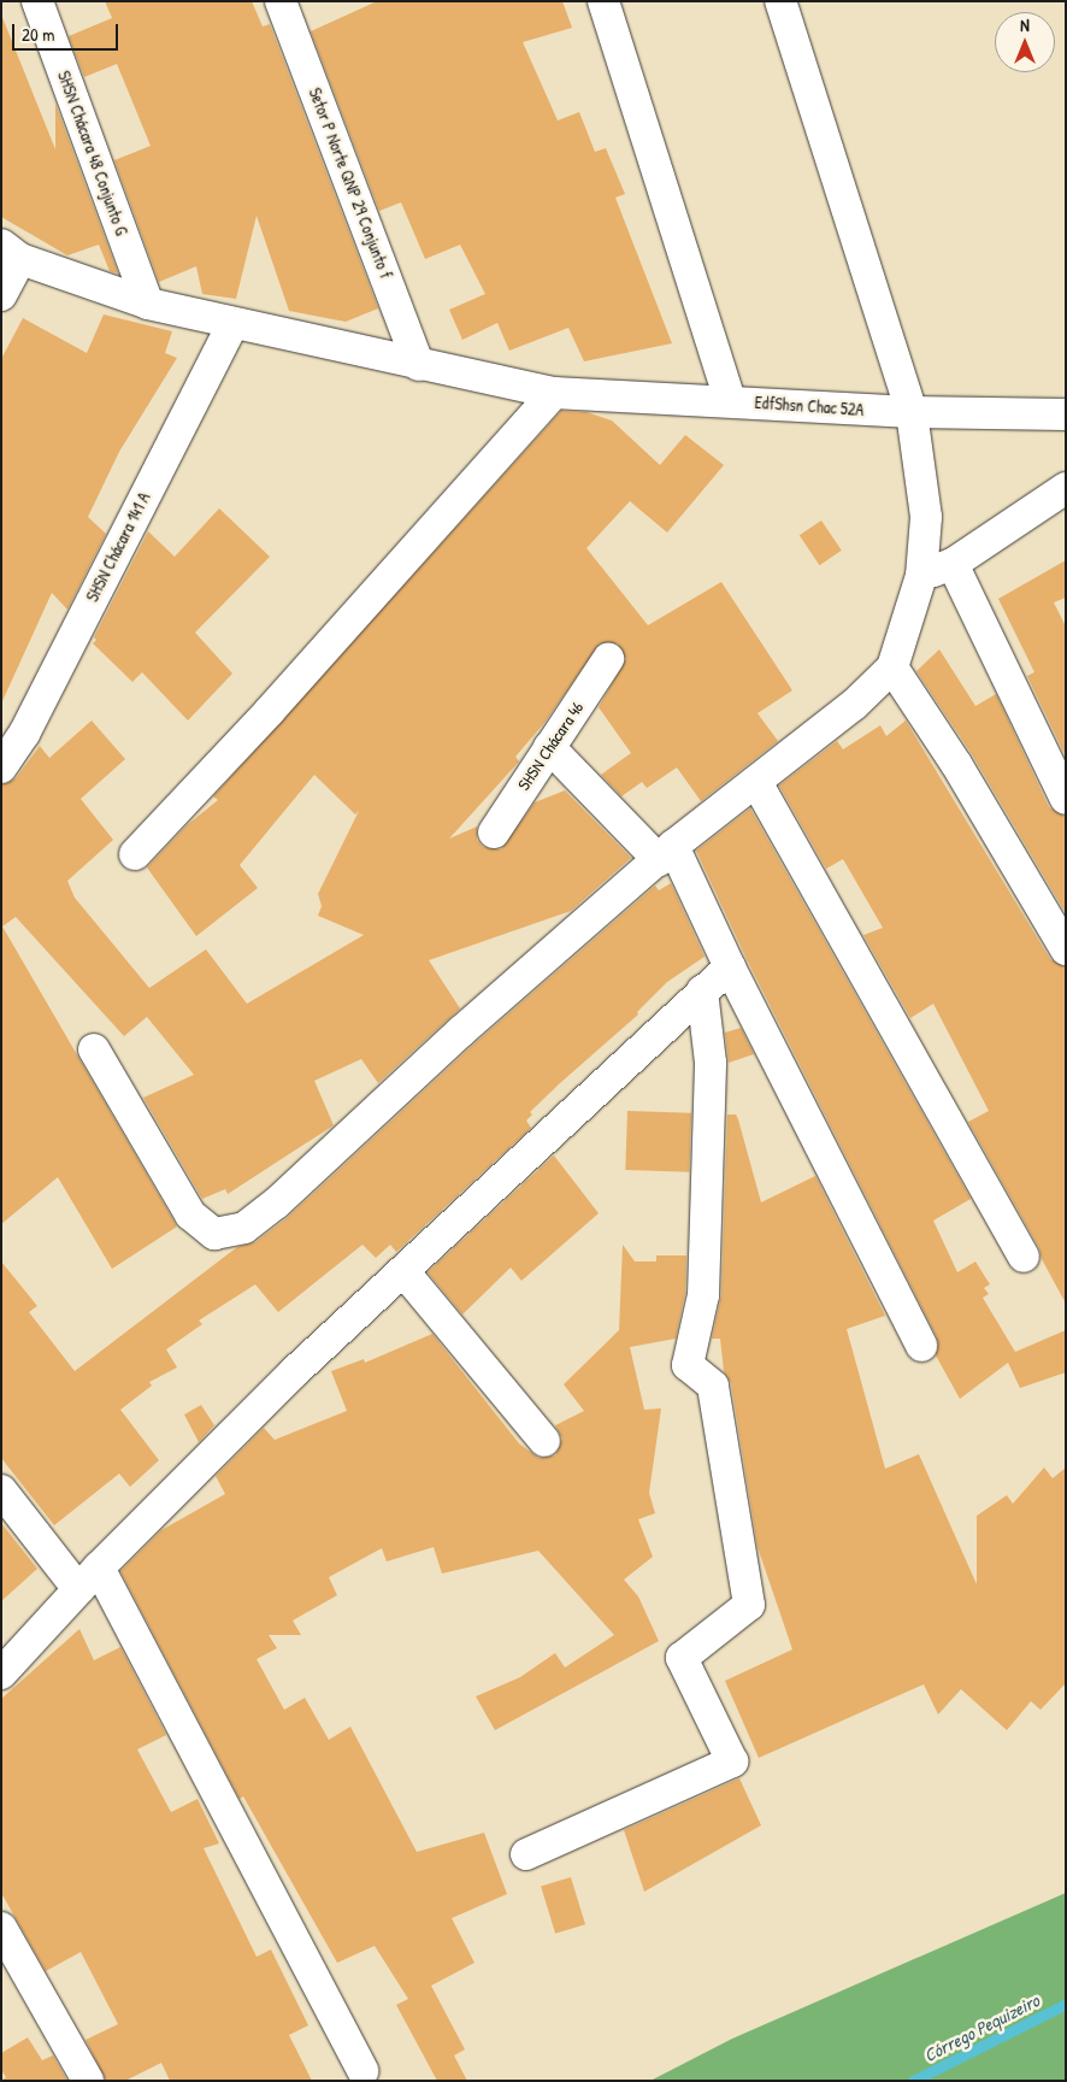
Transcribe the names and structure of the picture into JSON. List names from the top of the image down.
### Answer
{
  "streets": {
    "street": [
      "SHSN Chácara 48 Conjunto G",
      "Setor P Norte QNP 29 Conjunto f",
      "EdfShsn Chac 52A",
      "SHSN Chácara 141 A",
      "SHSN Chácara 46"
    ]
  },
  "crossings": [
    ["SHSN Chácara 48 Conjunto G", "EdfShsn Chac 52A"],
    ["Setor P Norte QNP 29 Conjunto f", "EdfShsn Chac 52A"],
    ["EdfShsn Chac 52A", "SHSN Chácara 141 A"]
  ],
  "water": ["Córrego Pequizeiro"],
  "scale_bar": "20 m",
  "north": "top"
}
